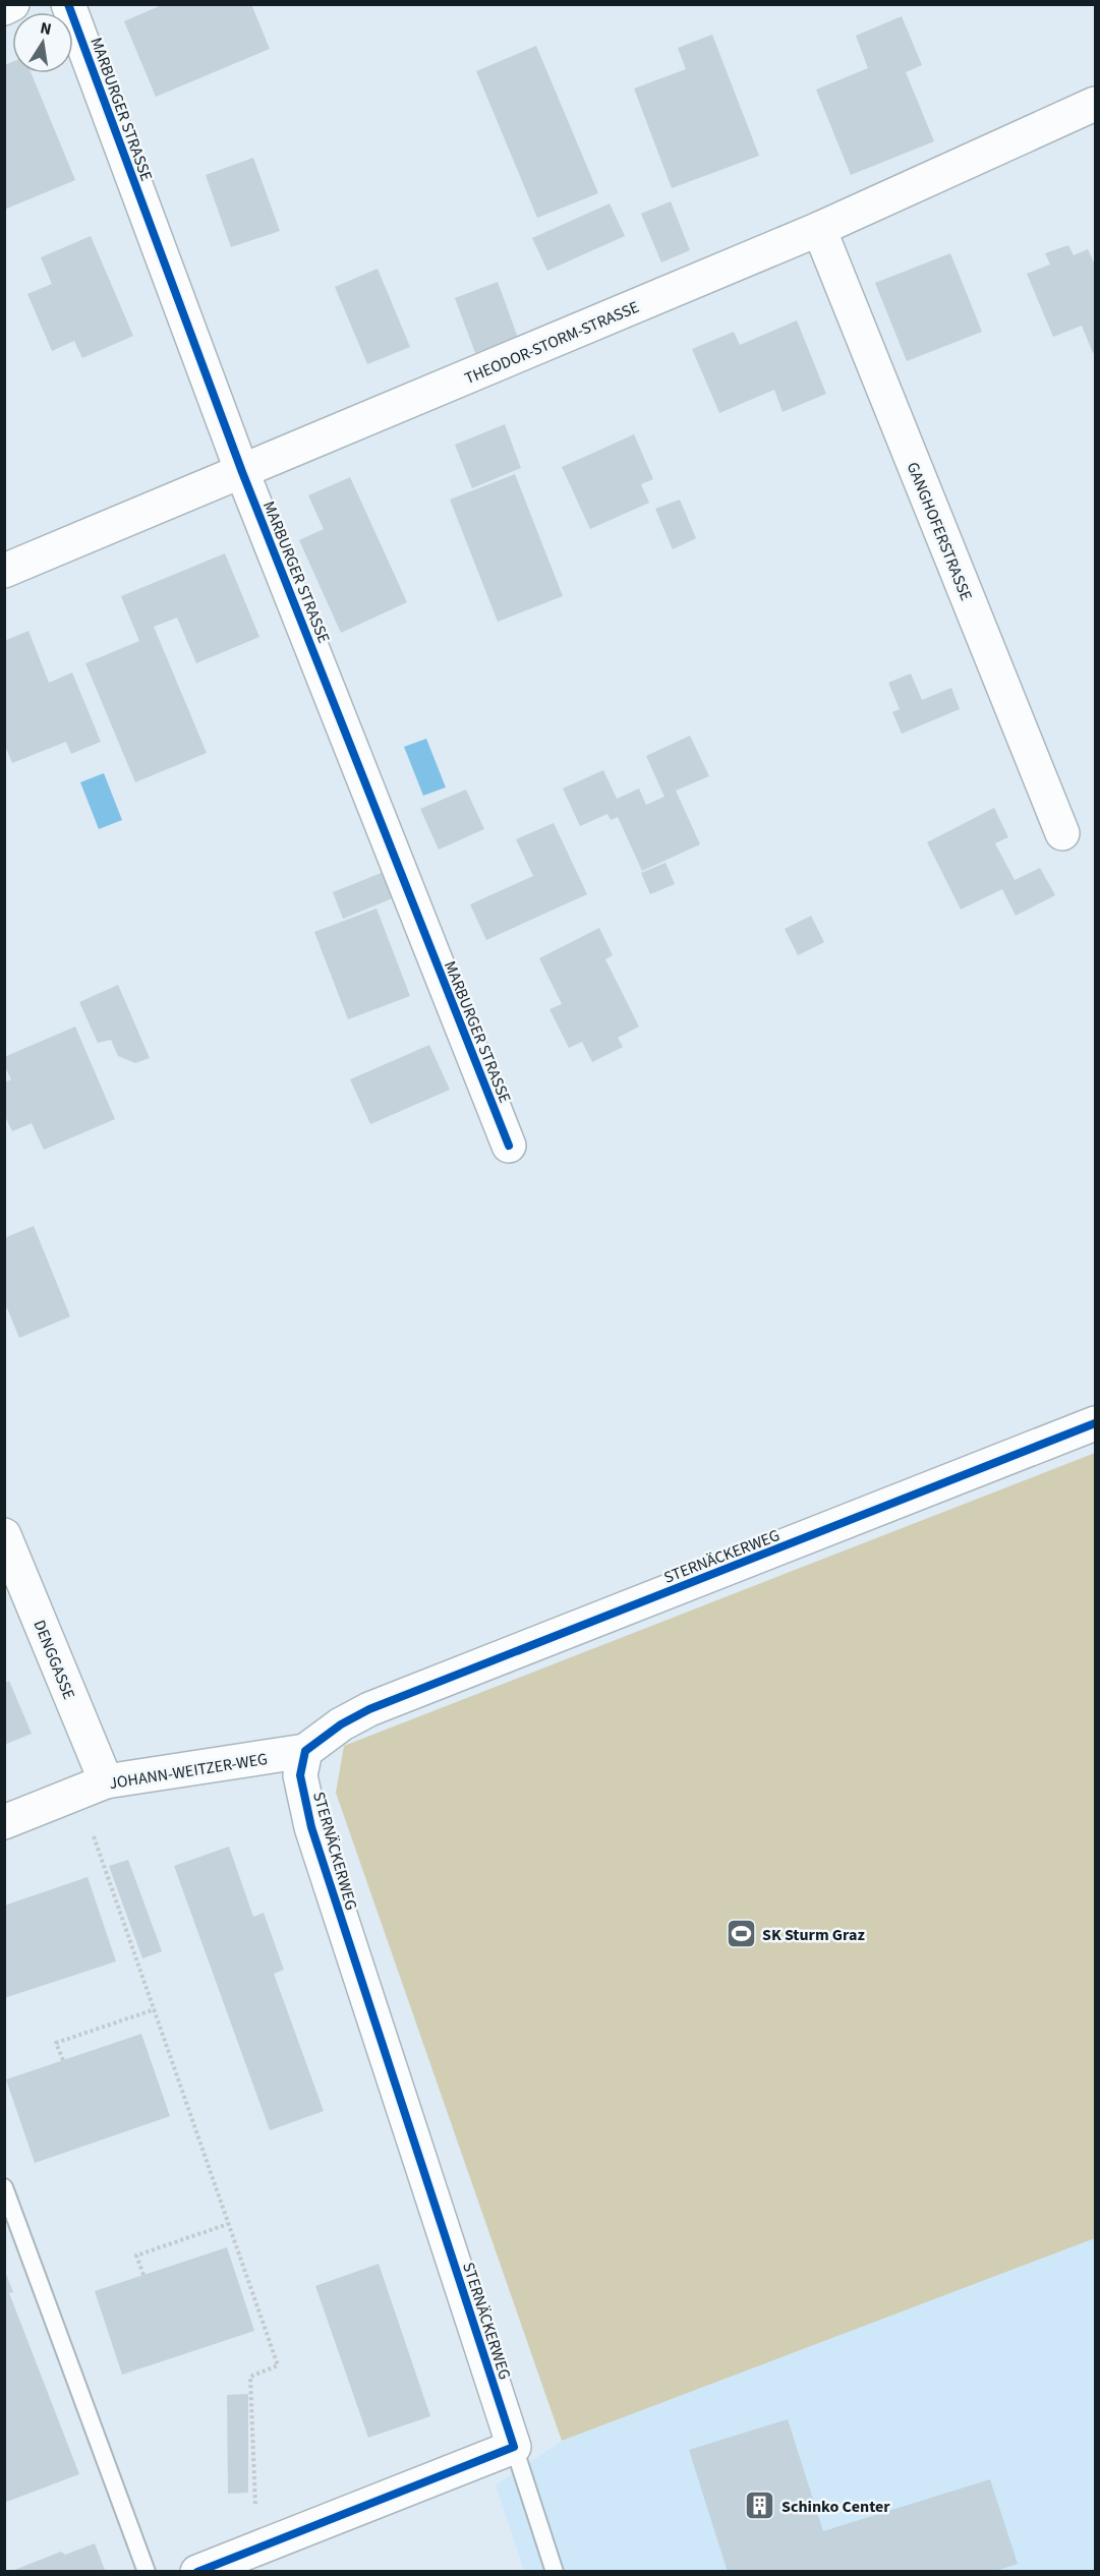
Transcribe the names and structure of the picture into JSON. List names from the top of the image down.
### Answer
{
  "streets": {
    "street": [
      "MARBURGER STRASSE",
      "THEODOR-STORM-STRASSE",
      "GANGHOFERSTRASSE",
      "STERNÄCKERWEG",
      "DENGGASSE",
      "JOHANN-WEITZER-WEG"
    ]
  },
  "crossings": [
    ["MARBURGER STRASSE", "THEODOR-STORM-STRASSE"],
    ["THEODOR-STORM-STRASSE", "GANGHOFERSTRASSE"],
    ["STERNÄCKERWEG", "JOHANN-WEITZER-WEG"],
    ["DENGGASSE", "JOHANN-WEITZER-WEG"]
  ],
  "places": {
    "sports": ["SK Sturm Graz"],
    "building": ["Schinko Center"]
  },
  "north": "top"
}
